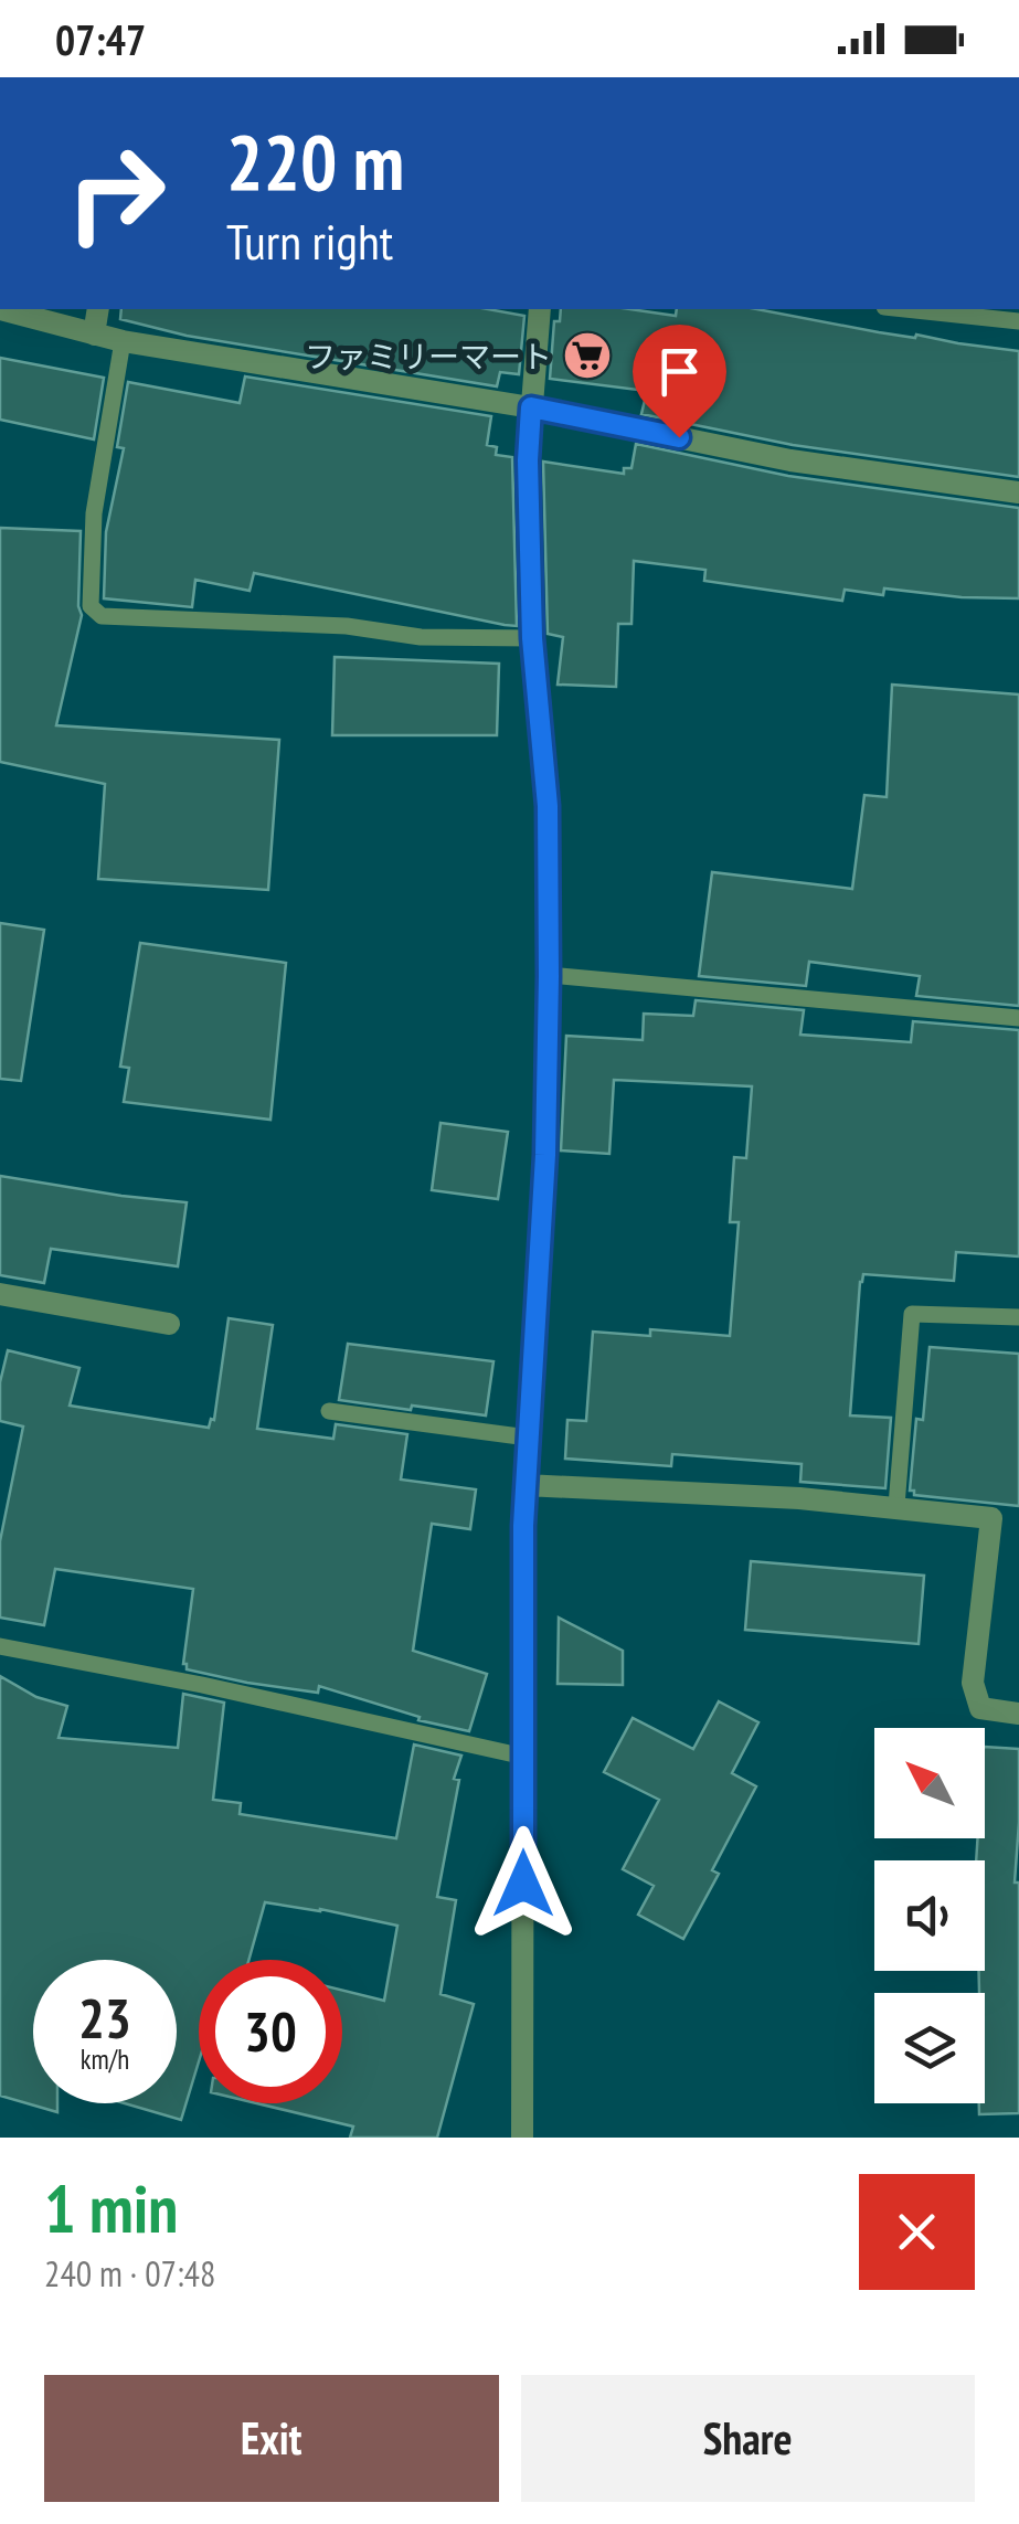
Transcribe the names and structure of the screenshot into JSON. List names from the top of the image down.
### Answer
{
  "places": {
    "supermarket": ["ファミリーマート"]
  },
  "north": "top left",
  "page": {
    "status": "07:47",
    "turn": ["220 m", "Turn right"],
    "speed": "23 km/h",
    "limit": "30",
    "heading": ["1 min", "240 m · 07:48"],
    "buttons": ["Exit", "Share"]
  }
}
